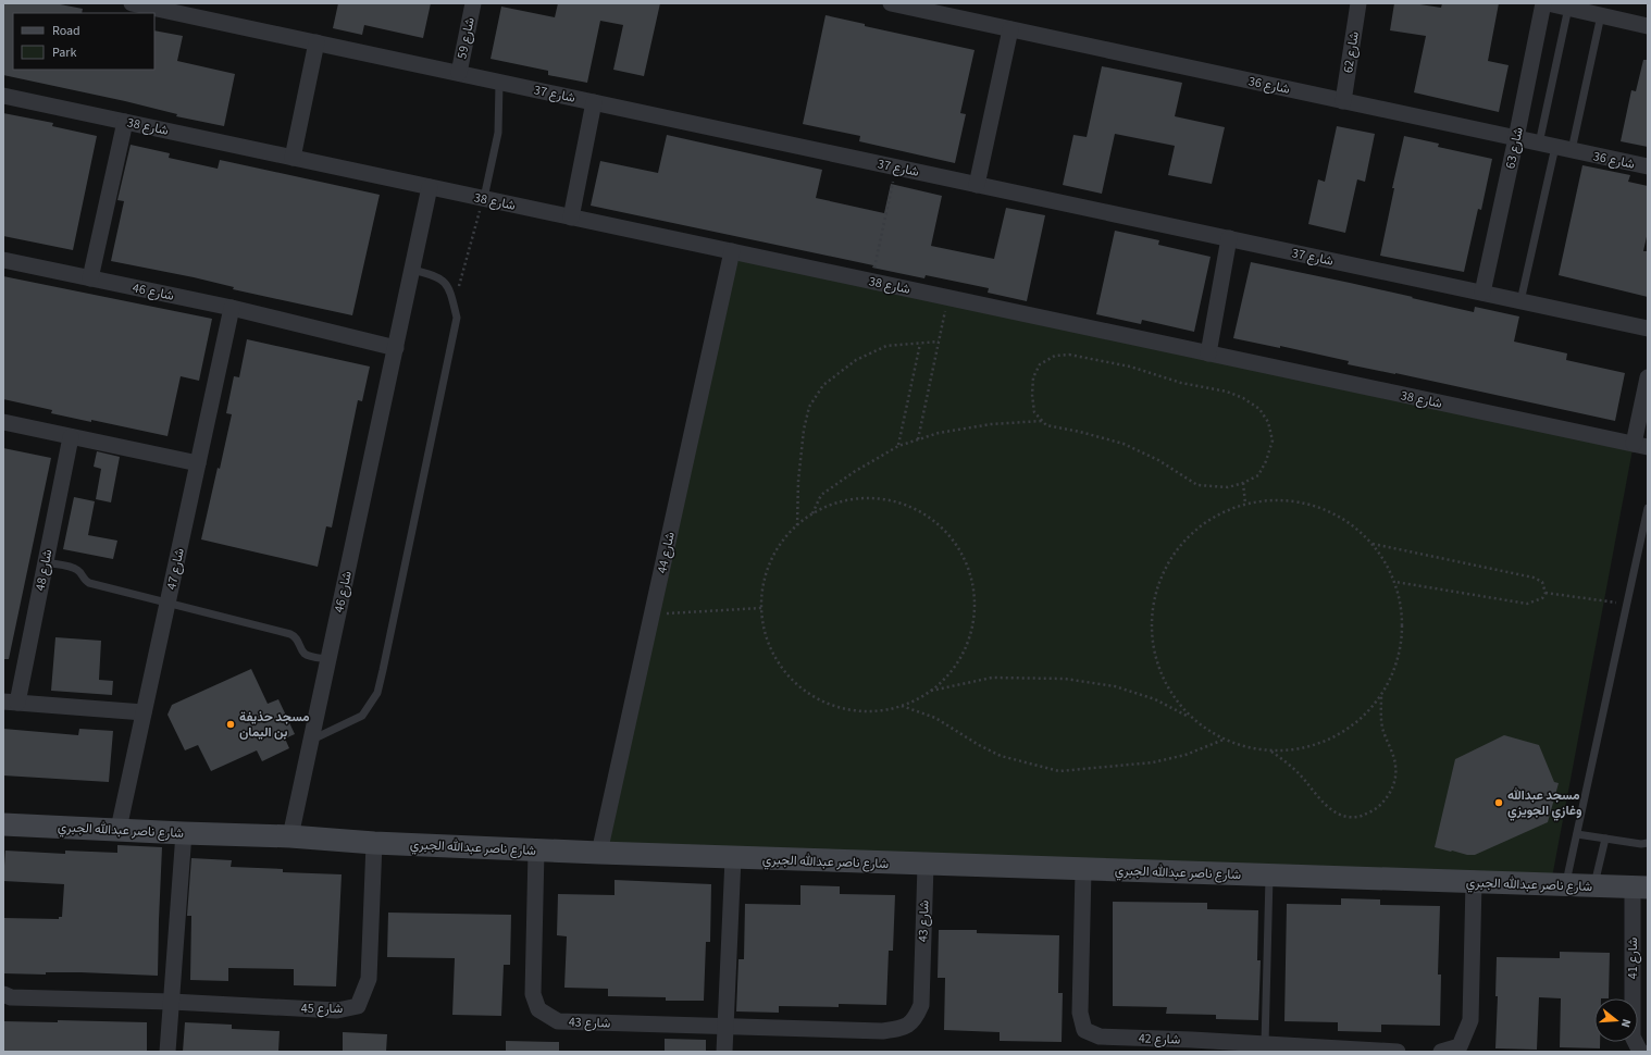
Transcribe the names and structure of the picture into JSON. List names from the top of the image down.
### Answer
{
  "streets": {
    "street": [
      "شارع 59",
      "شارع 62",
      "شارع 36",
      "شارع 37",
      "شارع 38",
      "شارع 63",
      "شارع 46",
      "شارع 44",
      "شارع 47",
      "شارع 48",
      "شارع ناصر عبدالله الجبري",
      "شارع 43",
      "شارع 41",
      "شارع 45",
      "شارع 42"
    ]
  },
  "crossings": [
    ["شارع 59", "شارع 37"],
    ["شارع 62", "شارع 36"],
    ["شارع 36", "شارع 63"],
    ["شارع 37", "شارع 63"],
    ["شارع 38", "شارع 46"],
    ["شارع 38", "شارع 44"],
    ["شارع 46", "شارع 47"],
    ["شارع 46", "شارع ناصر عبدالله الجبري"],
    ["شارع 44", "شارع ناصر عبدالله الجبري"],
    ["شارع 47", "شارع 48"],
    ["شارع 47", "شارع ناصر عبدالله الجبري"],
    ["شارع ناصر عبدالله الجبري", "شارع 43"],
    ["شارع ناصر عبدالله الجبري", "شارع 41"],
    ["شارع ناصر عبدالله الجبري", "شارع 45"],
    ["شارع ناصر عبدالله الجبري", "شارع 42"]
  ],
  "places": ["مسجد حذيفة بن اليمان", "مسجد عبدالله وغازي الجويزي"],
  "legend": ["Road", "Park"],
  "north": "right"
}
